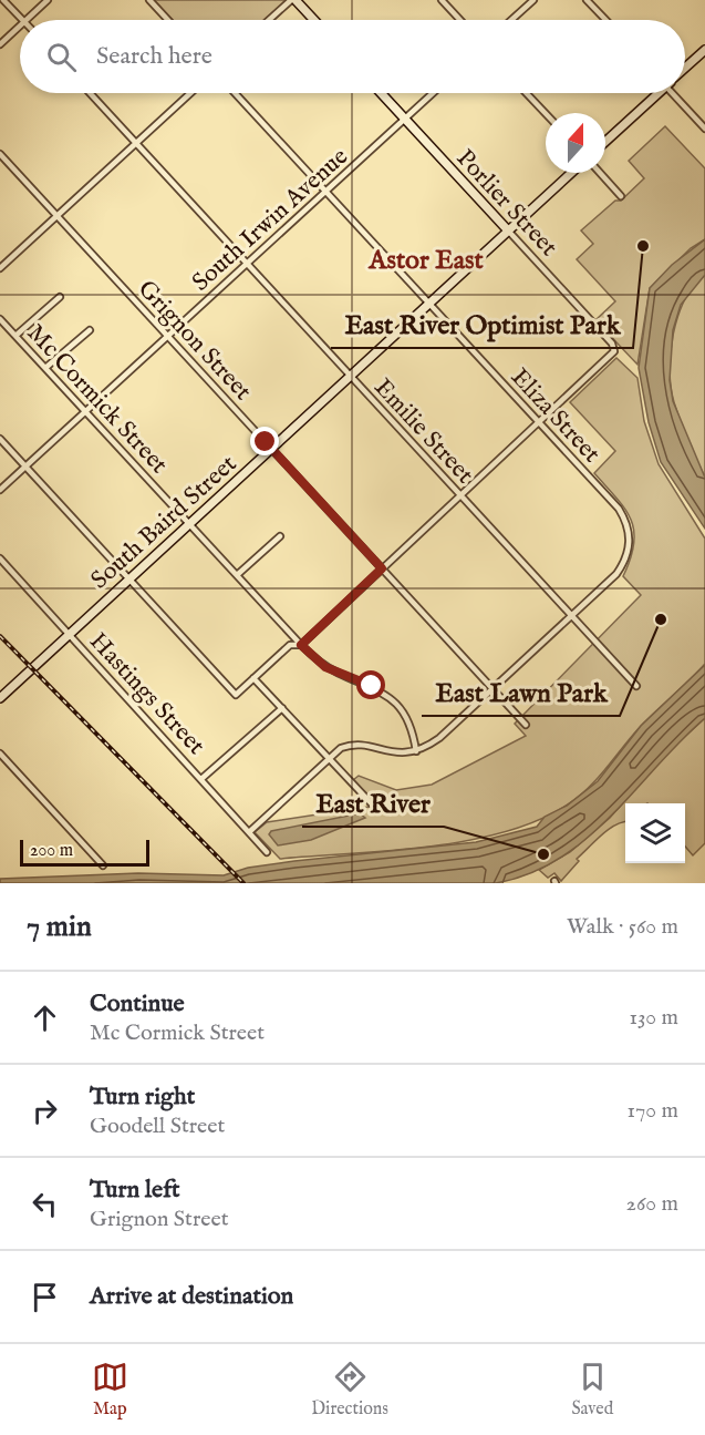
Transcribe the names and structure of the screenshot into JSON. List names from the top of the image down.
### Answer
{
  "streets": {
    "street": [
      "Porlier Street",
      "South Irwin Avenue",
      "Grignon Street",
      "Mc Cormick Street",
      "Eliza Street",
      "Emilie Street",
      "South Baird Street",
      "Hastings Street"
    ]
  },
  "crossings": [
    ["Porlier Street", "South Irwin Avenue"],
    ["Porlier Street", "Eliza Street"],
    ["Porlier Street", "South Baird Street"],
    ["South Irwin Avenue", "Grignon Street"],
    ["South Irwin Avenue", "Mc Cormick Street"],
    ["South Irwin Avenue", "Eliza Street"],
    ["South Irwin Avenue", "Emilie Street"],
    ["Grignon Street", "South Baird Street"],
    ["Mc Cormick Street", "South Baird Street"],
    ["Eliza Street", "Emilie Street"],
    ["Eliza Street", "South Baird Street"],
    ["Emilie Street", "South Baird Street"],
    ["South Baird Street", "Hastings Street"]
  ],
  "districts": ["Astor East"],
  "places": ["East River Optimist Park", "East Lawn Park", "East River"],
  "scale_bar": "200 m",
  "north": "top",
  "page": {
    "search": "Search here",
    "scale": "200 m",
    "heading": ["7 min", "Walk · 560 m"],
    "list": [
      ["Continue", "Mc Cormick Street", "130 m"],
      ["Turn right", "Goodell Street", "170 m"],
      ["Turn left", "Grignon Street", "260 m"],
      "Arrive at destination"
    ],
    "nav": ["Map", "Directions", "Saved"]
  }
}
